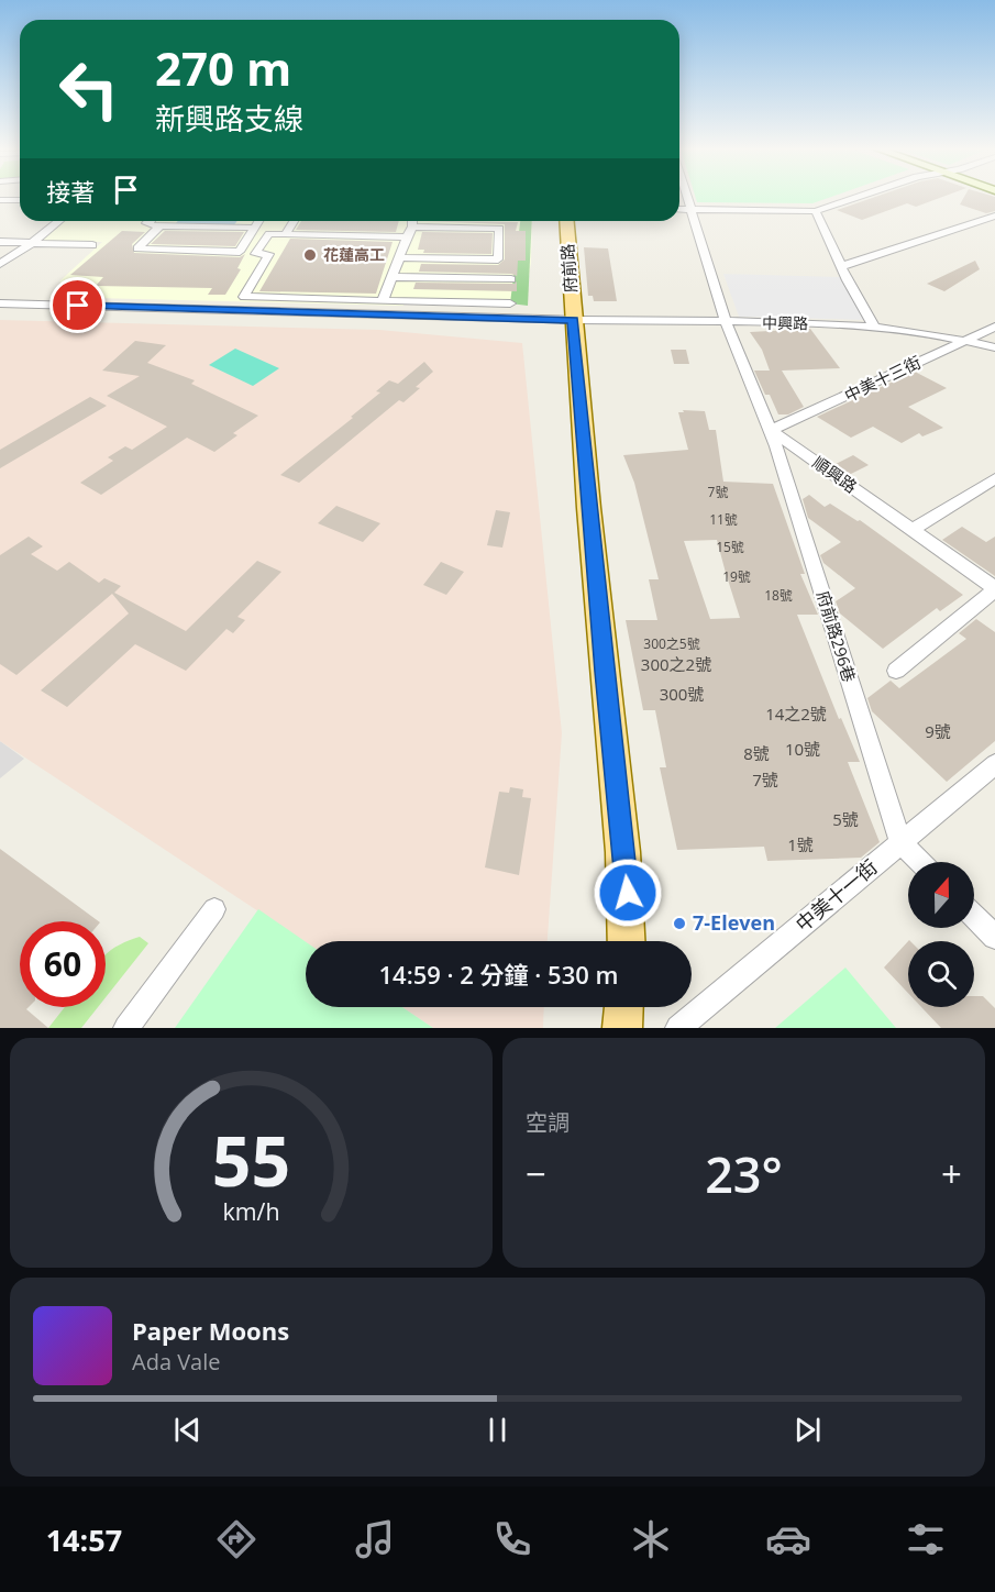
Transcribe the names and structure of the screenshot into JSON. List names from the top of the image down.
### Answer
{
  "streets": {
    "main road": ["府前路"],
    "street": [
      "中興路",
      "中美十三街",
      "順興路",
      "府前路296巷",
      "中美十一街"
    ]
  },
  "crossings": [
    ["府前路", "中興路"],
    ["中興路", "中美十三街"],
    ["中興路", "順興路"],
    ["中美十三街", "順興路"],
    ["中美十三街", "府前路296巷"],
    ["順興路", "府前路296巷"],
    ["府前路296巷", "中美十一街"]
  ],
  "places": ["花蓮高工", "7-Eleven"],
  "house_numbers": [
    "7號",
    "11號",
    "15號",
    "19號",
    "18號",
    "300之5號",
    "300之2號",
    "300號",
    "14之2號",
    "9號",
    "10號",
    "8號",
    "7號",
    "5號",
    "1號"
  ],
  "north": "top",
  "page": {
    "turn": ["270 m", "新興路支線"],
    "then": "接著",
    "limit": "60",
    "trip": "14:59 · 2 分鐘 · 530 m",
    "tile": "空調",
    "heat": ["−", "23°", "+"],
    "song": ["Paper Moons", "Ada Vale"],
    "tabs": "14:57",
    "gauge": ["55", "km/h"]
  }
}
